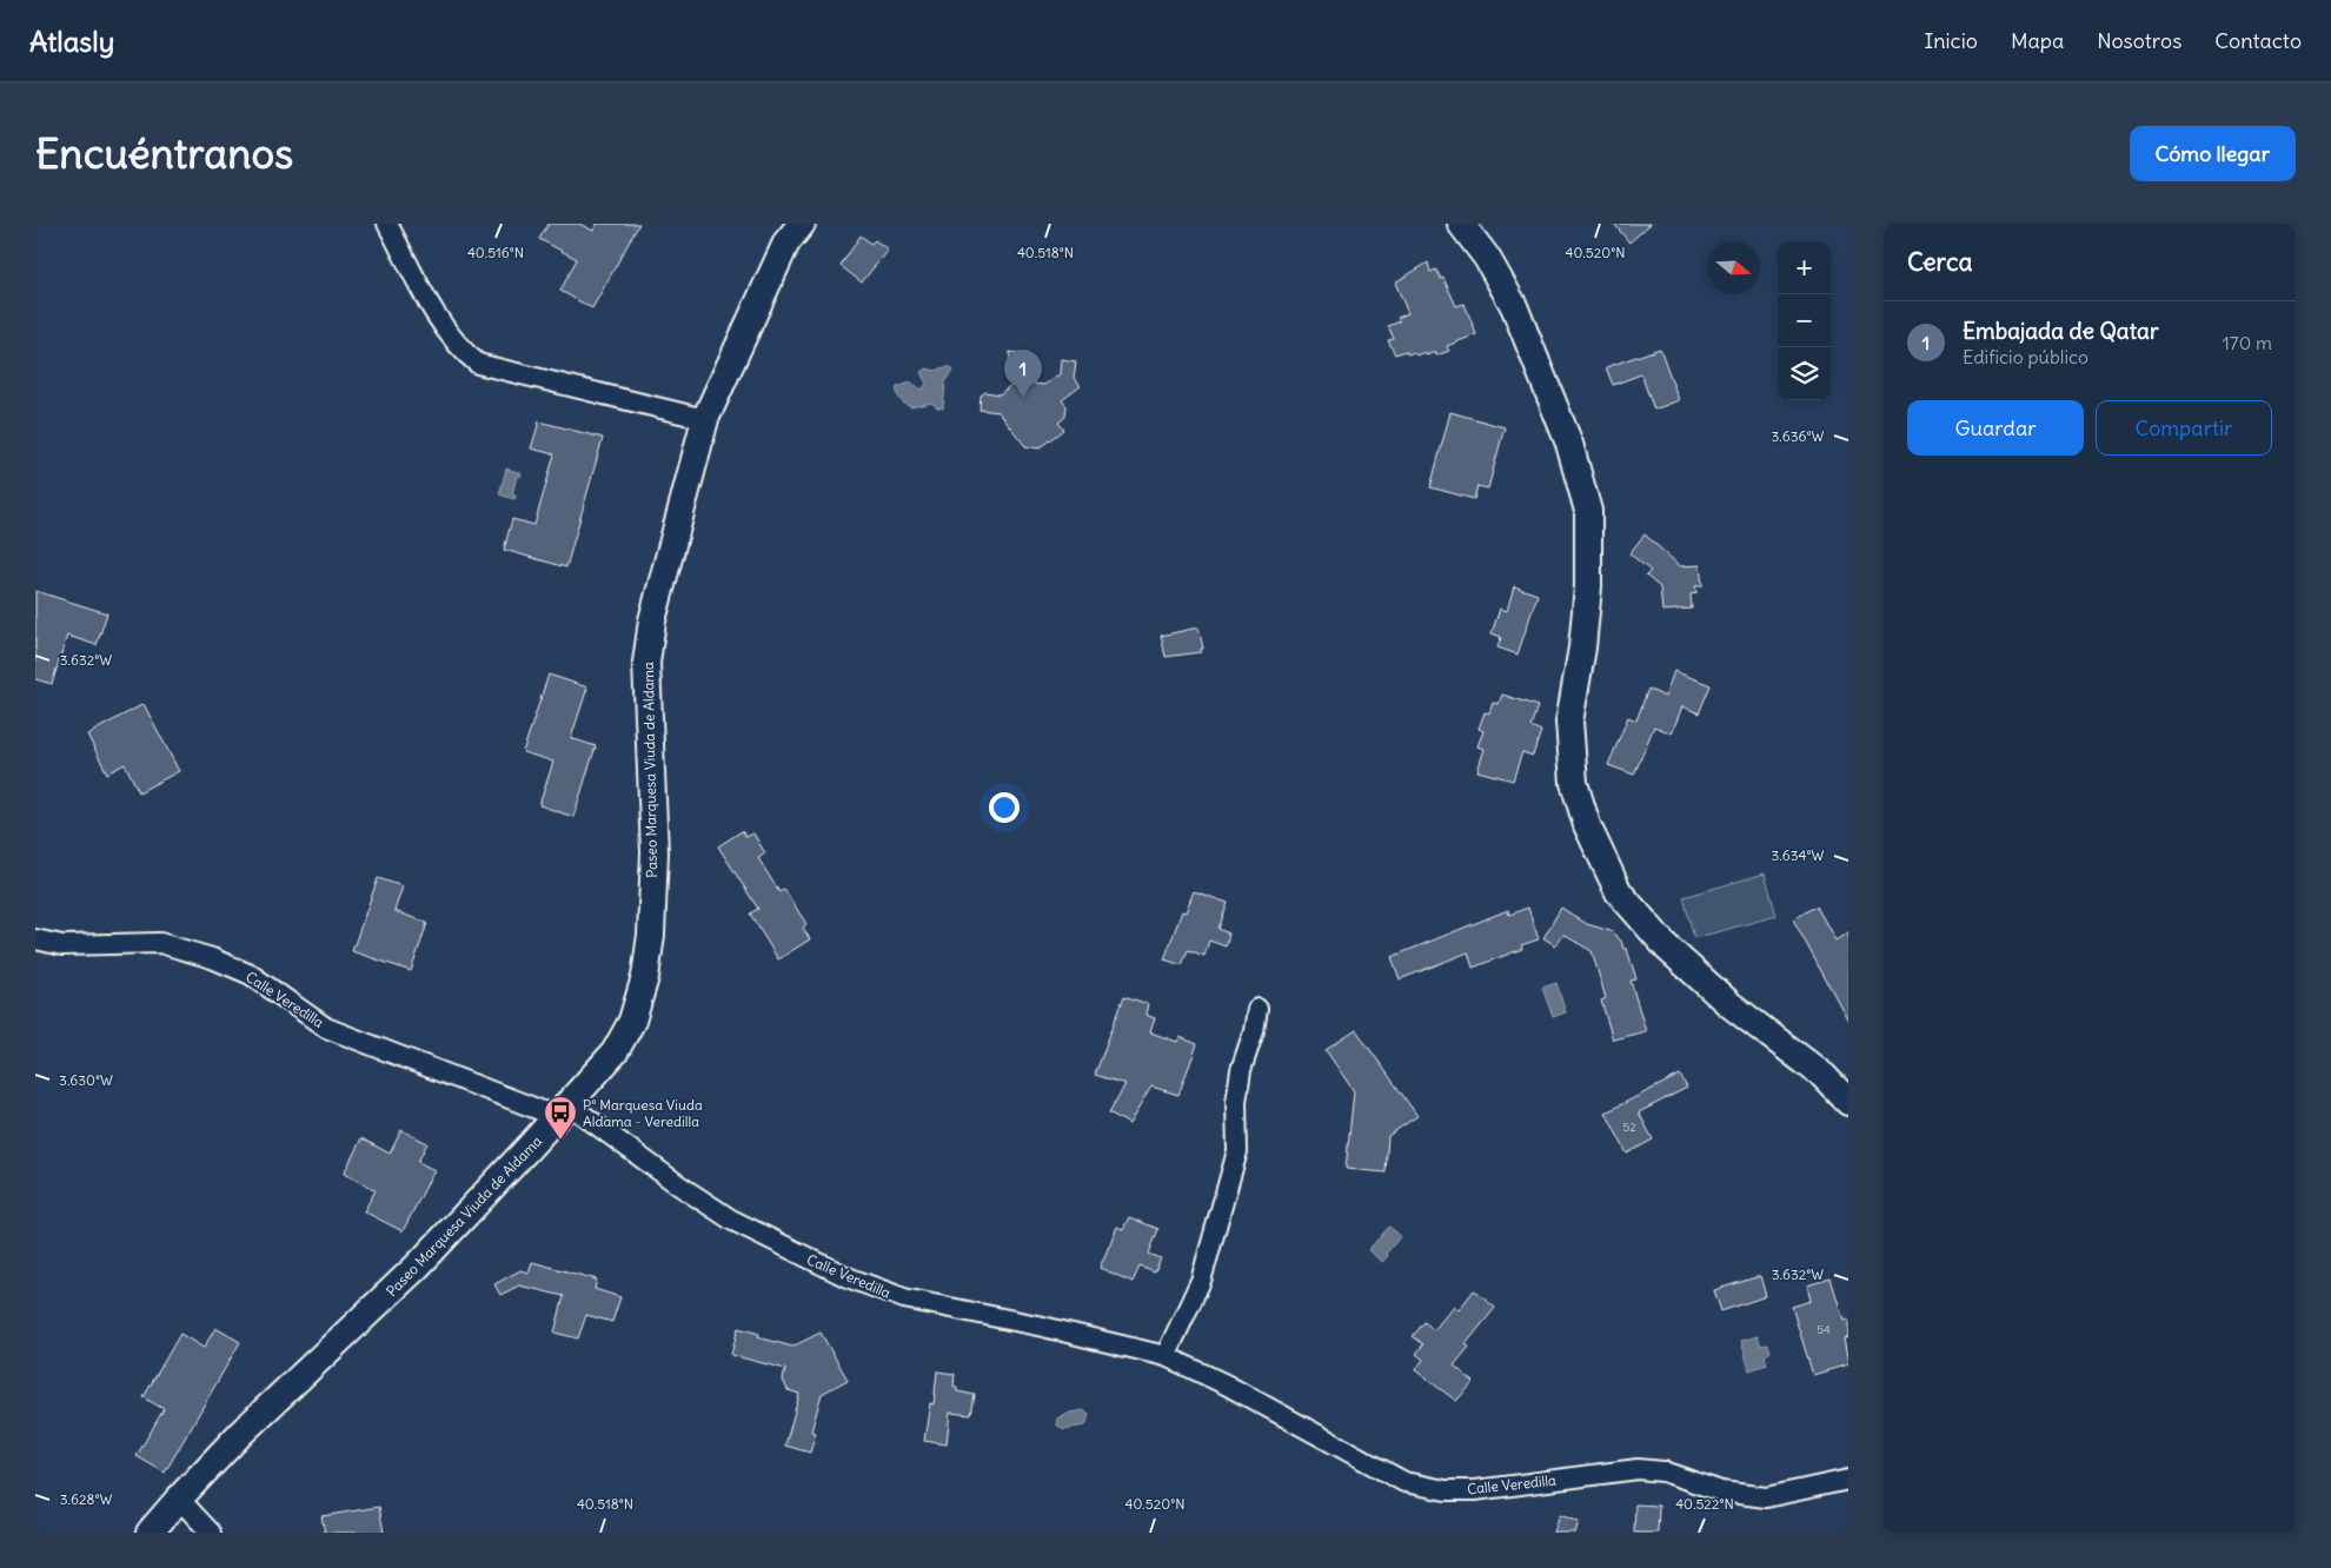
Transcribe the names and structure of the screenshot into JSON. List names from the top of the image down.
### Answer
{
  "streets": {
    "street": ["Paseo Marquesa Viuda de Aldama", "Calle Veredilla"]
  },
  "crossings": [
    ["Paseo Marquesa Viuda de Aldama", "Calle Veredilla"]
  ],
  "places": {
    "bus stop": ["Pº Marquesa Viuda Aldama - Veredilla"]
  },
  "house_numbers": ["52", "54"],
  "north": "right",
  "page": {
    "header": "Atlasly",
    "nav": [
      "Inicio",
      "Mapa",
      "Nosotros",
      "Contacto"
    ],
    "buttons": [
      "Cómo llegar",
      ["Guardar", "Compartir"]
    ],
    "title": "Encuéntranos",
    "heading": "Cerca",
    "map_buttons": ["+", "−"],
    "list": [
      {
        "mark": "1",
        "name": "Embajada de Qatar",
        "note": "Edificio público",
        "value": "170 m"
      }
    ],
    "pins": "1"
  },
  "coordinates": [
    "40.516°N",
    "40.518°N",
    "40.520°N",
    "3.636°W",
    "3.632°W",
    "3.634°W",
    "3.630°W",
    "3.628°W",
    "40.522°N"
  ]
}
